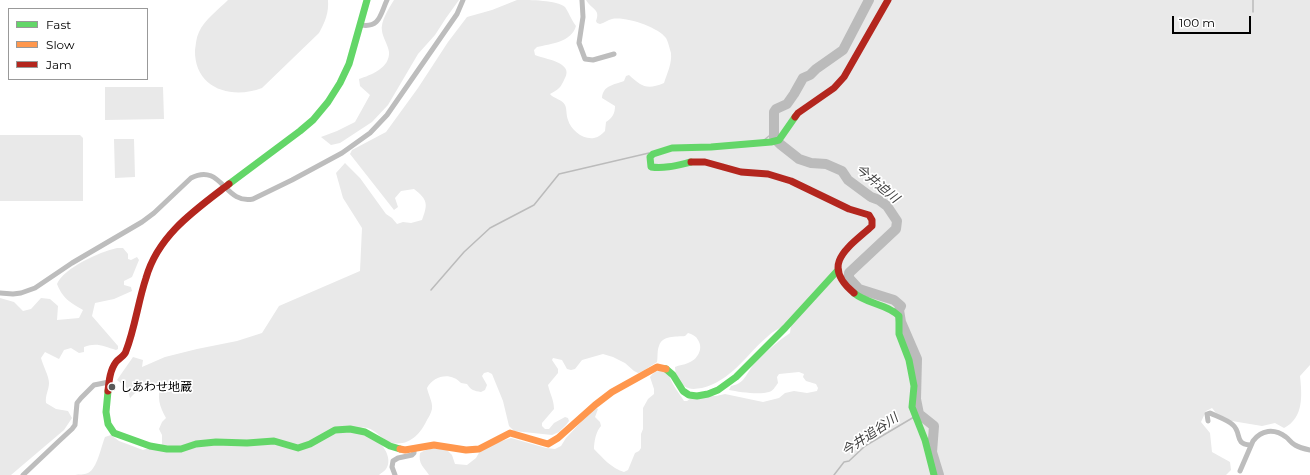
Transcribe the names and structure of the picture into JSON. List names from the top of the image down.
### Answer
{
  "water": ["今井迫川", "今井追谷川"],
  "places": ["しあわせ地蔵"],
  "legend": ["Fast", "Slow", "Jam"],
  "scale_bar": "100 m"
}
